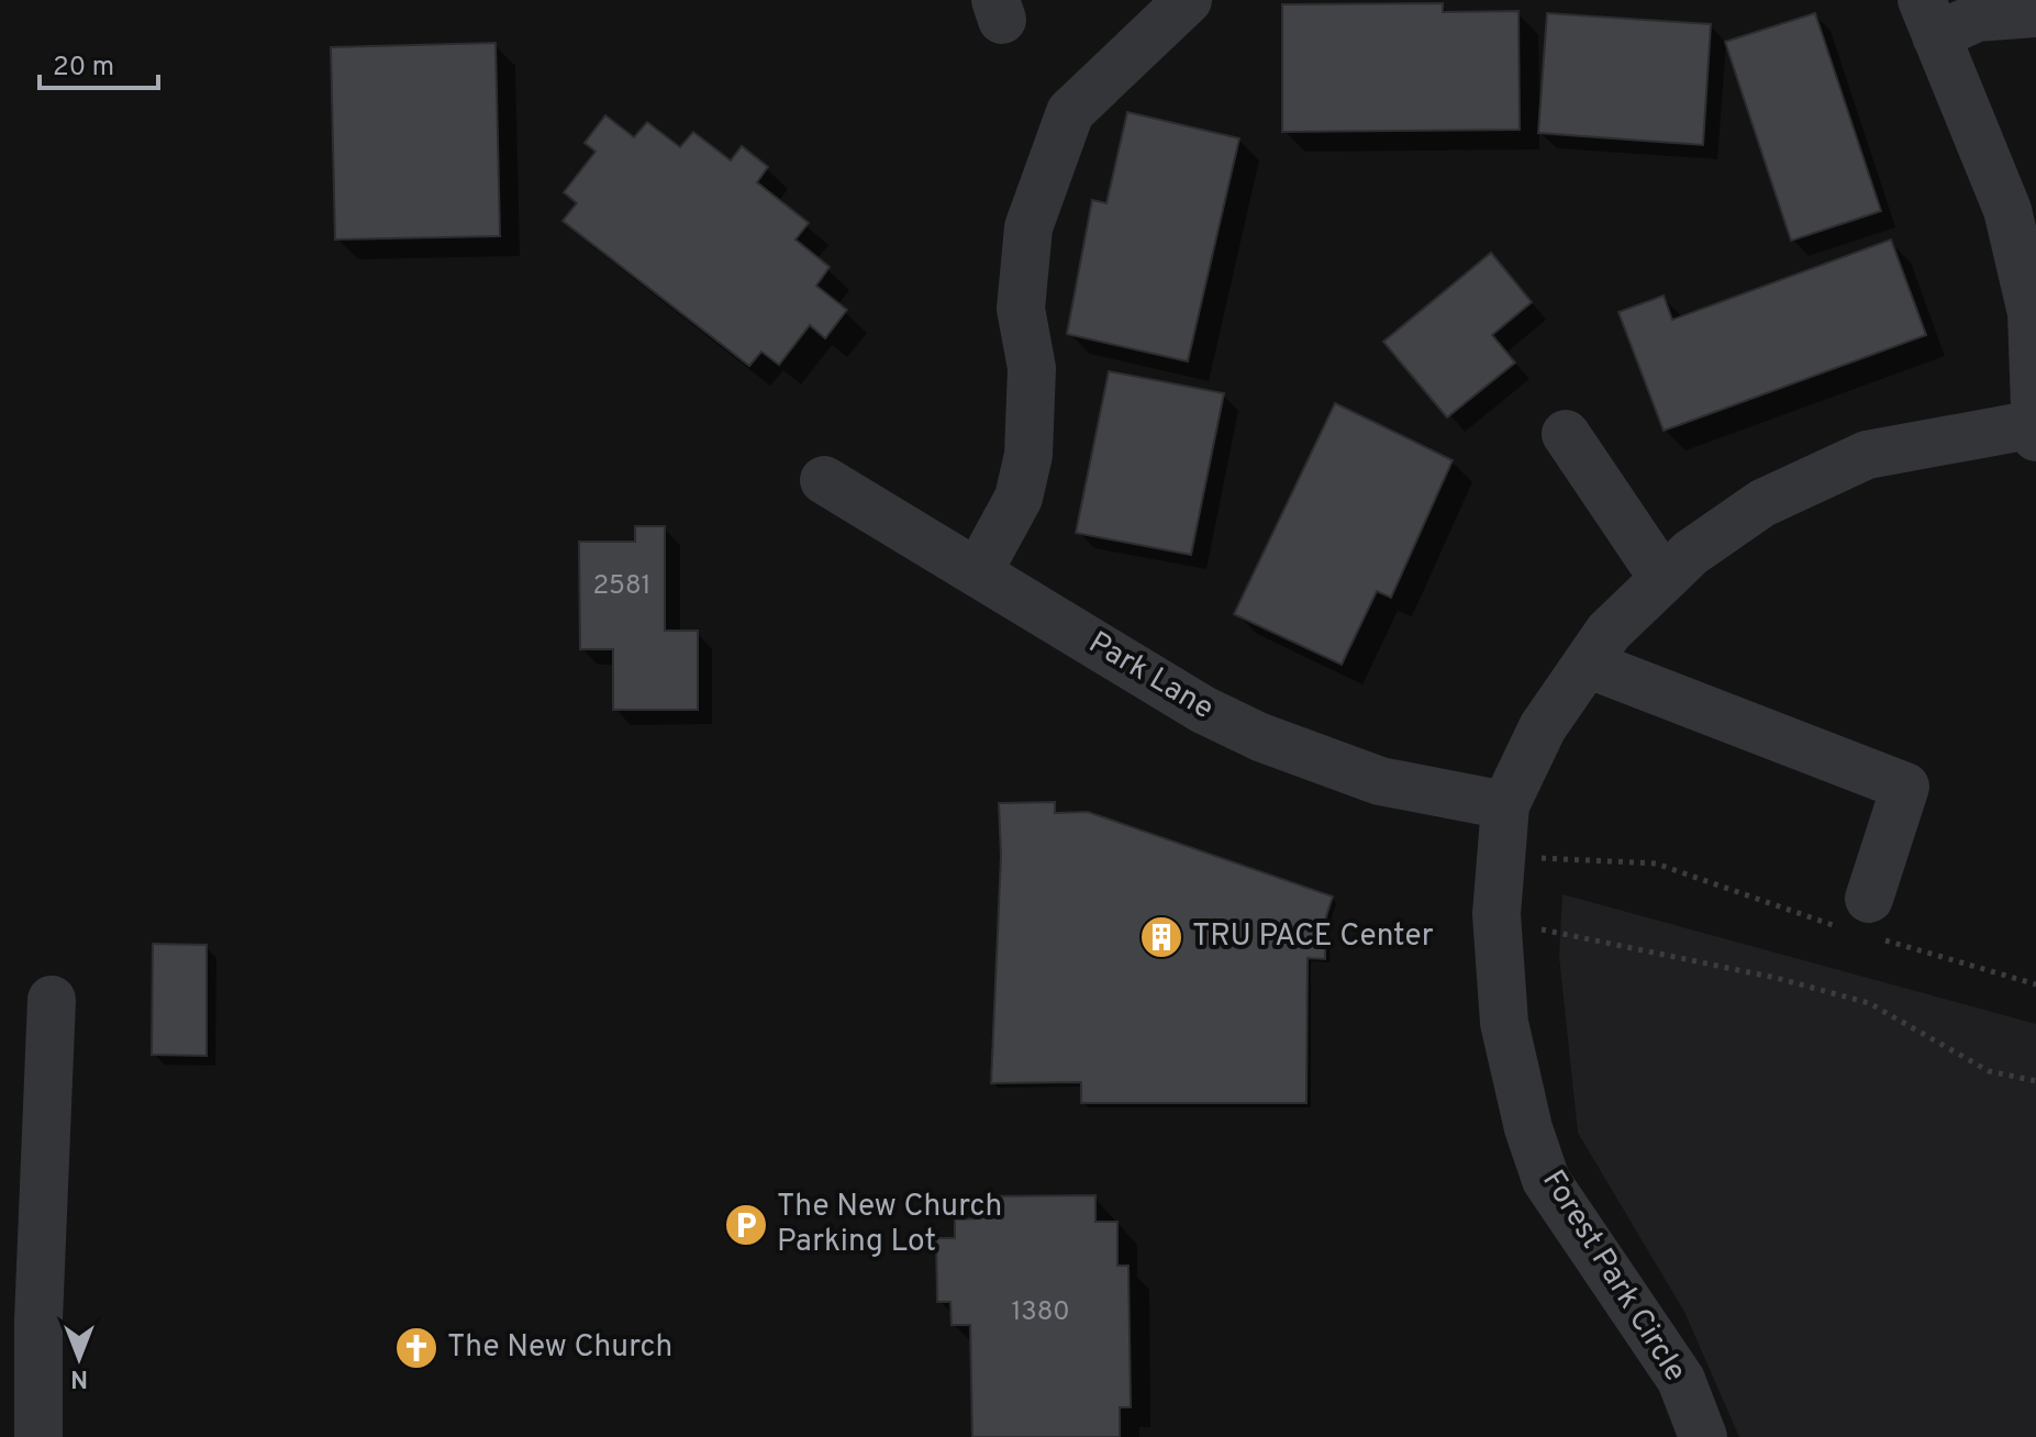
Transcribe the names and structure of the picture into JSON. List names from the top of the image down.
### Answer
{
  "streets": {
    "street": ["Park Lane", "Forest Park Circle"]
  },
  "crossings": [
    ["Park Lane", "Forest Park Circle"]
  ],
  "places": {
    "building": ["TRU PACE Center"],
    "parking": ["The New Church Parking Lot"],
    "church": ["The New Church"]
  },
  "house_numbers": ["2581", "1380"],
  "scale_bar": "20 m",
  "north": "bottom"
}
